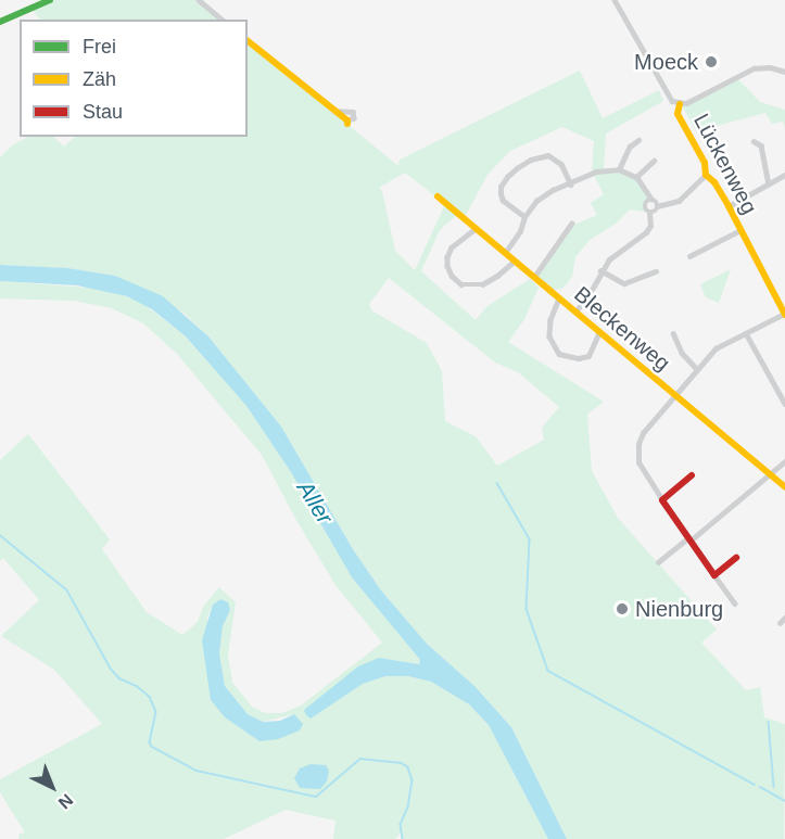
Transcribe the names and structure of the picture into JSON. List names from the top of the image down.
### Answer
{
  "streets": {
    "street": ["Lückenweg", "Bleckenweg"]
  },
  "water": ["Aller"],
  "places": ["Moeck", "Nienburg"],
  "legend": ["Frei", "Zäh", "Stau"],
  "north": "bottom right"
}
